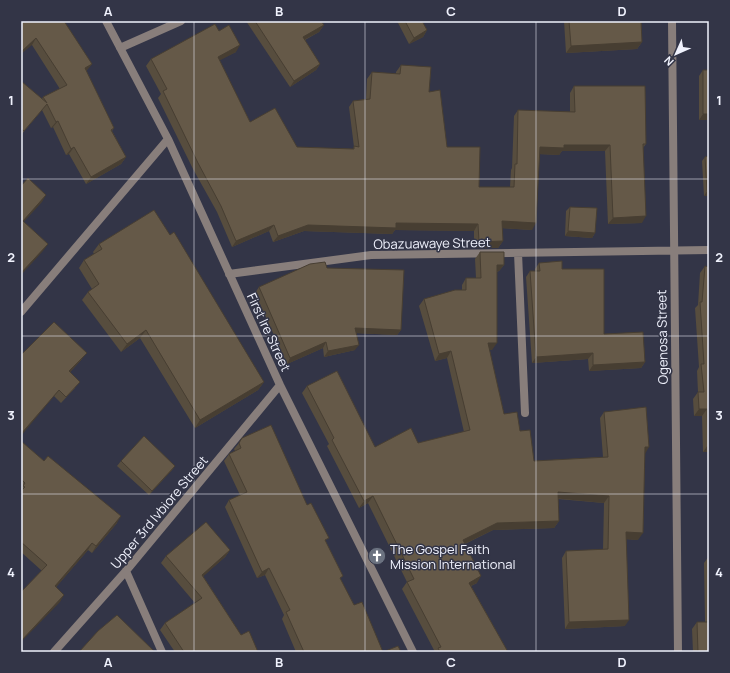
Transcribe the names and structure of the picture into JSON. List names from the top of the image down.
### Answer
{
  "streets": {
    "street": [
      "Obazuawaye Street",
      "First Ire Street",
      "Ogenosa Street",
      "Upper 3rd Ivbiore Street"
    ]
  },
  "crossings": [
    ["Obazuawaye Street", "First Ire Street"],
    ["Obazuawaye Street", "Ogenosa Street"],
    ["First Ire Street", "Upper 3rd Ivbiore Street"]
  ],
  "places": {
    "church": ["The Gospel Faith Mission International"]
  },
  "north": "bottom left",
  "grid": {
    "columns": [
      "A",
      "B",
      "C",
      "D"
    ],
    "rows": [
      "1",
      "2",
      "3",
      "4"
    ]
  }
}
